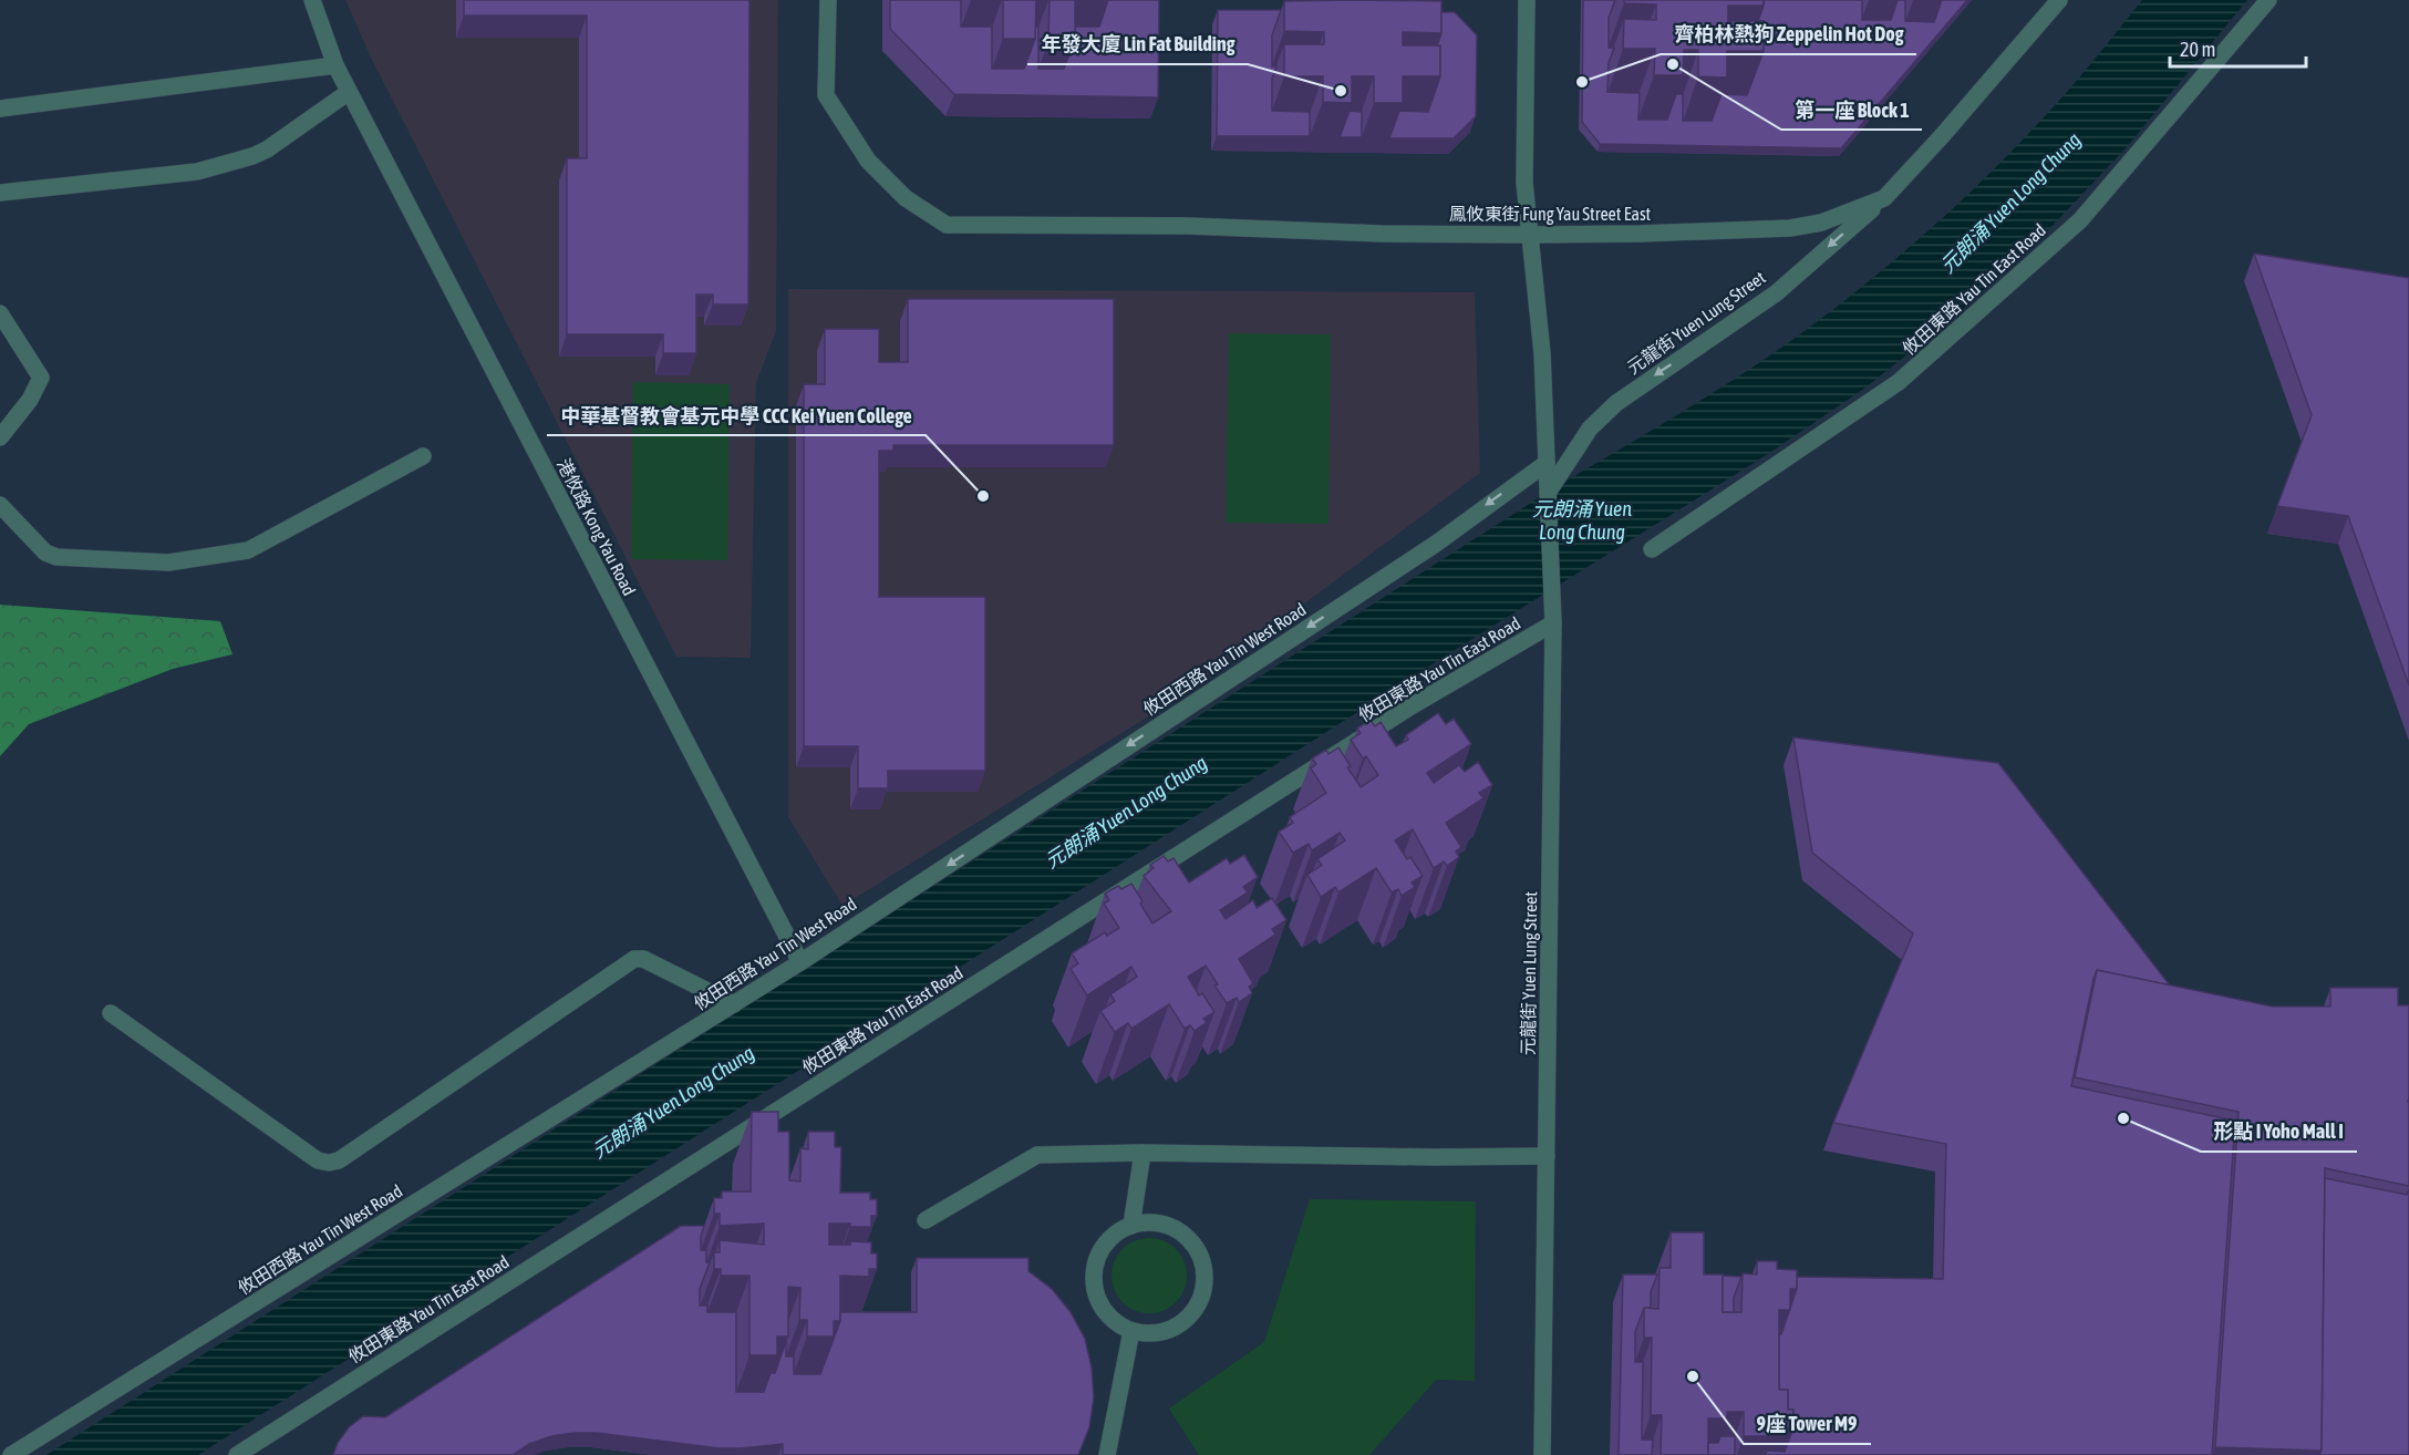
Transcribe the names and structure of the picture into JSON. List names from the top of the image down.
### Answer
{
  "streets": {
    "street": [
      "鳳攸東街 Fung Yau Street East",
      "攸田東路 Yau Tin East Road",
      "元龍街 Yuen Lung Street",
      "港攸路 Kong Yau Road",
      "攸田西路 Yau Tin West Road"
    ]
  },
  "crossings": [
    ["鳳攸東街 Fung Yau Street East", "元龍街 Yuen Lung Street"],
    ["攸田東路 Yau Tin East Road", "元龍街 Yuen Lung Street"],
    ["元龍街 Yuen Lung Street", "攸田西路 Yau Tin West Road"],
    ["港攸路 Kong Yau Road", "攸田西路 Yau Tin West Road"]
  ],
  "one_way": ["攸田西路 Yau Tin West Road"],
  "water": ["元朗涌 Yuen Long Chung"],
  "places": [
    "第一座 Block 1",
    "齊柏林熱狗 Zeppelin Hot Dog",
    "年發大廈 Lin Fat Building",
    "中華基督教會基元中學 CCC Kei Yuen College",
    "形點 I Yoho Mall I",
    "9座 Tower M9"
  ],
  "scale_bar": "20 m"
}
